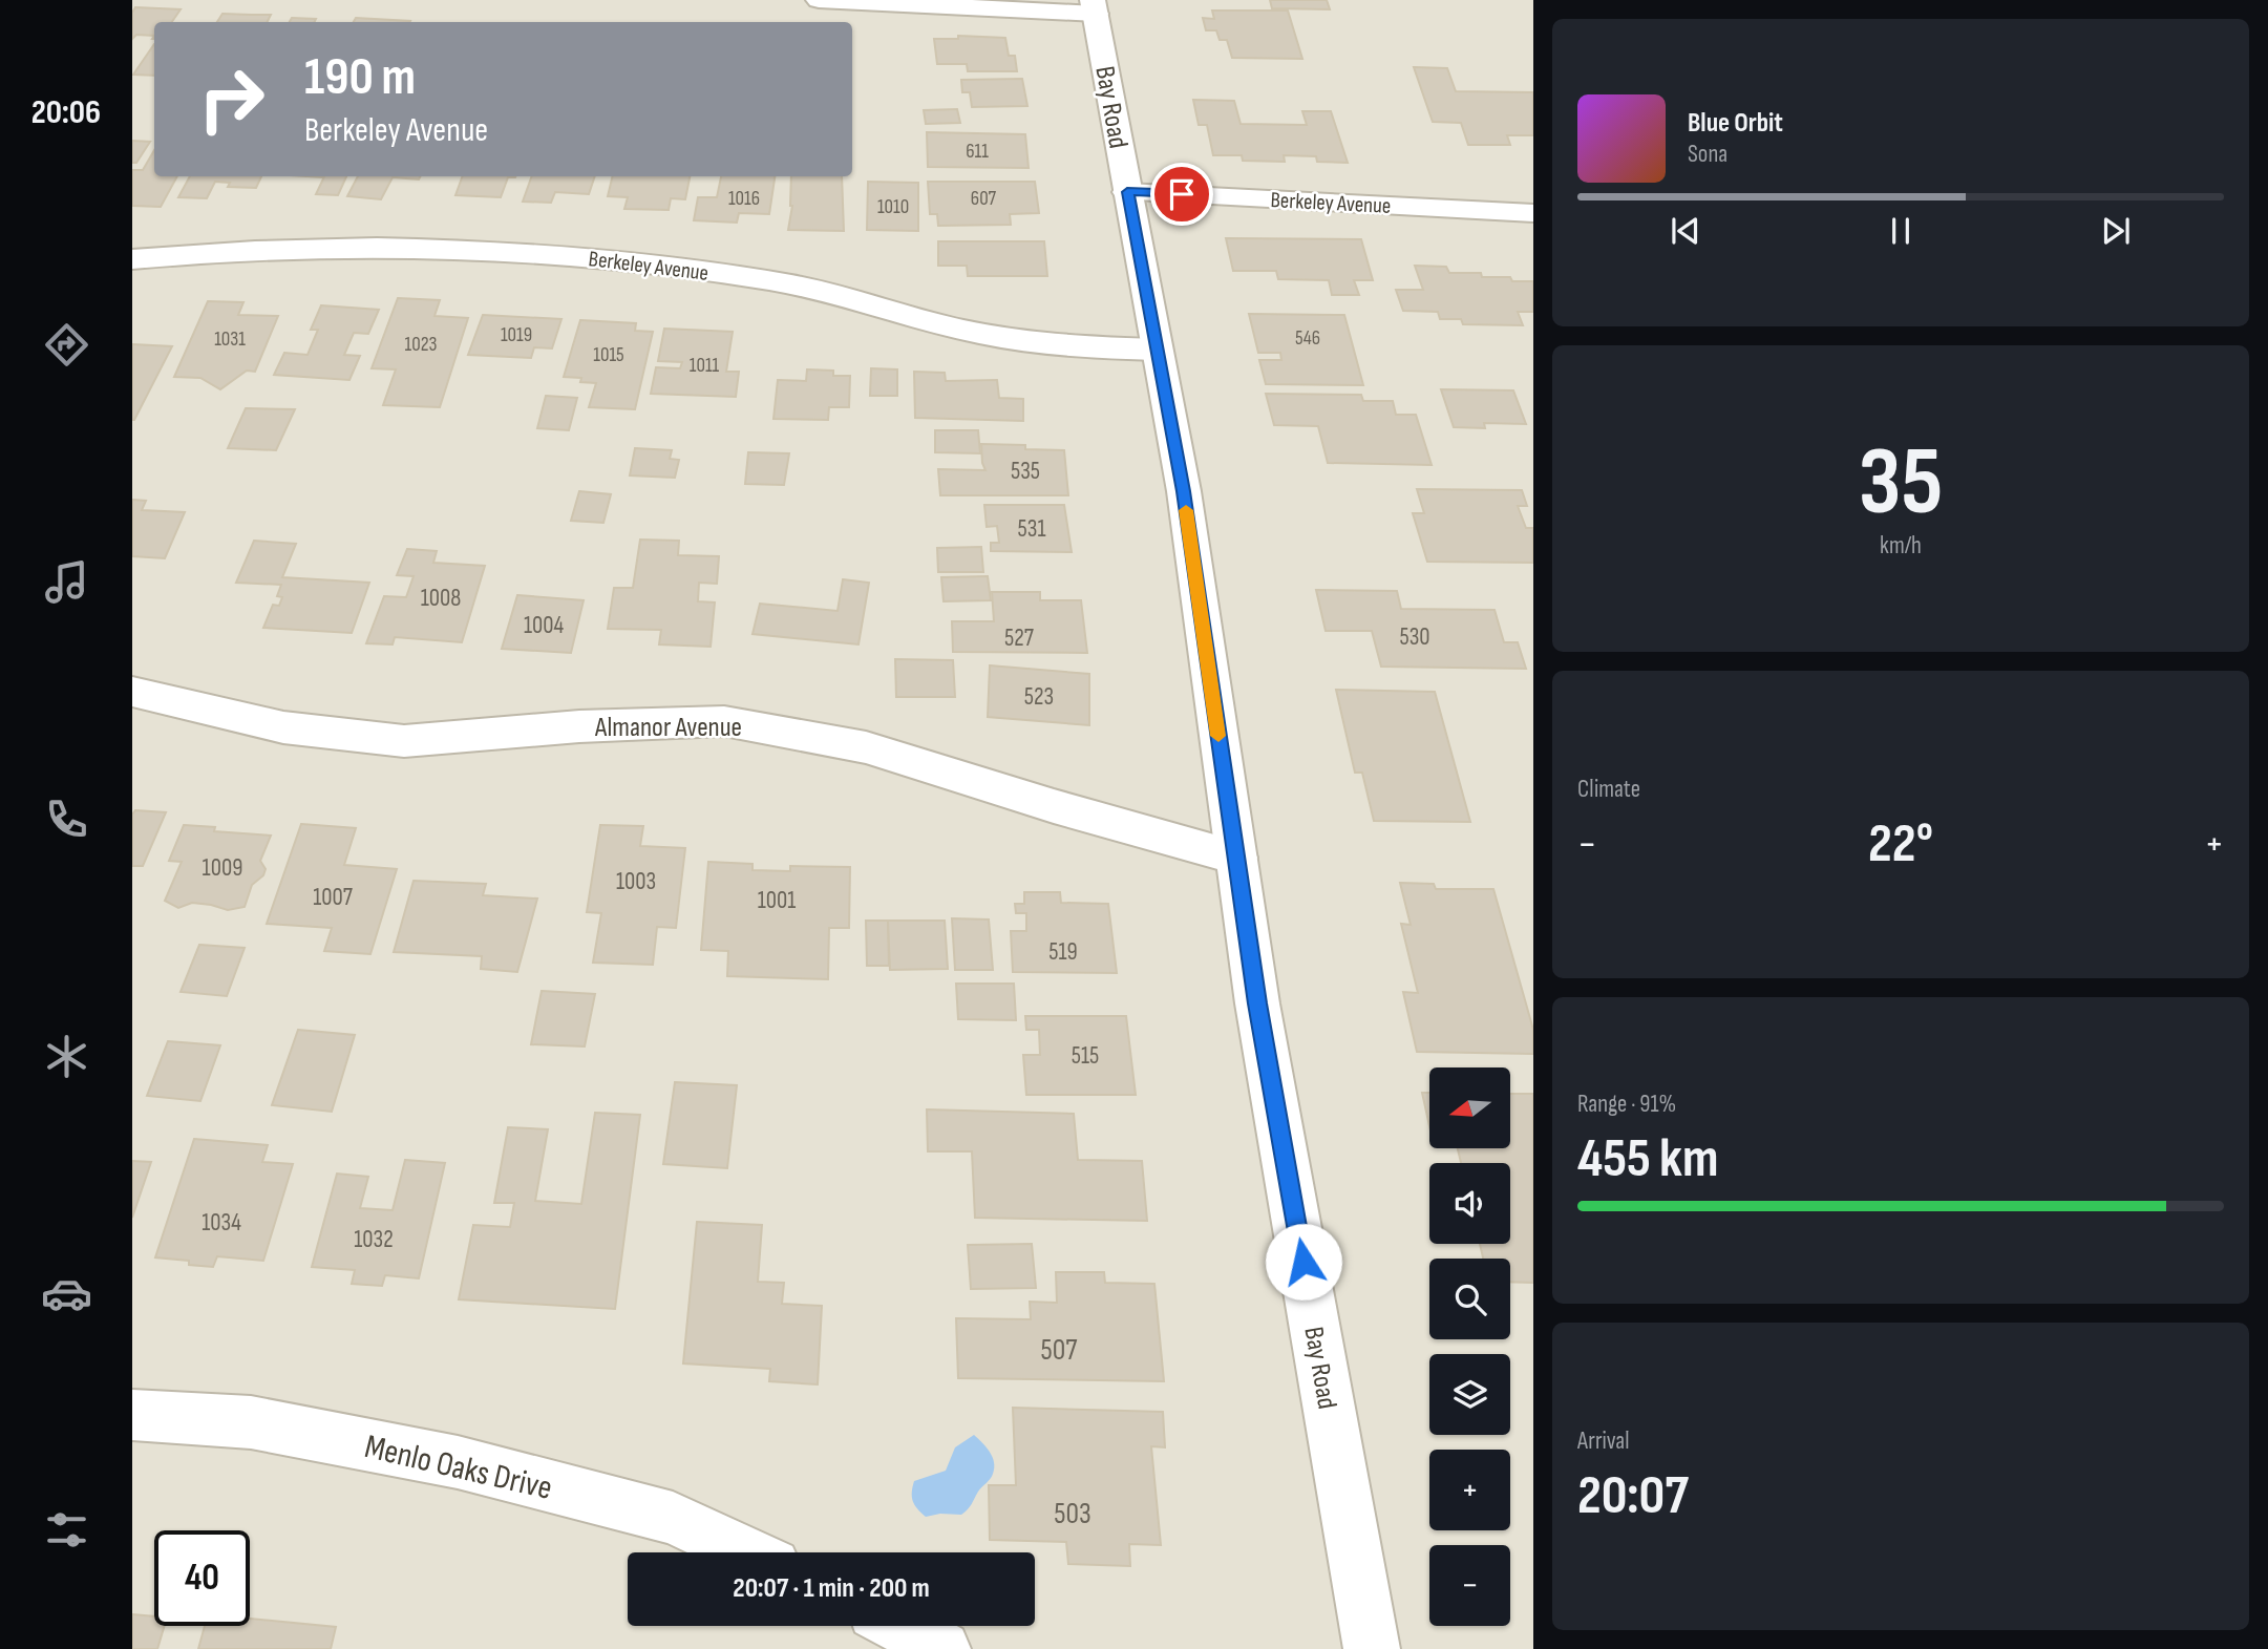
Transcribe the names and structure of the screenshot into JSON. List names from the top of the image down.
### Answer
{
  "streets": {
    "street": [
      "Bay Road",
      "Berkeley Avenue",
      "Almanor Avenue",
      "Menlo Oaks Drive"
    ]
  },
  "crossings": [
    ["Bay Road", "Berkeley Avenue"],
    ["Bay Road", "Almanor Avenue"]
  ],
  "house_numbers": [
    "611",
    "1016",
    "607",
    "1010",
    "1019",
    "546",
    "1031",
    "1023",
    "1015",
    "1011",
    "535",
    "531",
    "1008",
    "1004",
    "530",
    "527",
    "523",
    "1009",
    "1003",
    "1007",
    "1001",
    "519",
    "515",
    "1034",
    "1032",
    "507",
    "503"
  ],
  "north": "left",
  "page": {
    "tabs": "20:06",
    "turn": ["190 m", "Berkeley Avenue"],
    "song": ["Blue Orbit", "Sona"],
    "tile": [
      ["35", "km/h"],
      "Climate",
      ["Range · 91%", "455 km"],
      ["Arrival", "20:07"]
    ],
    "heat": ["−", "22°", "+"],
    "map_buttons": ["+", "−"],
    "limit": "40",
    "trip": "20:07 · 1 min · 200 m"
  }
}
